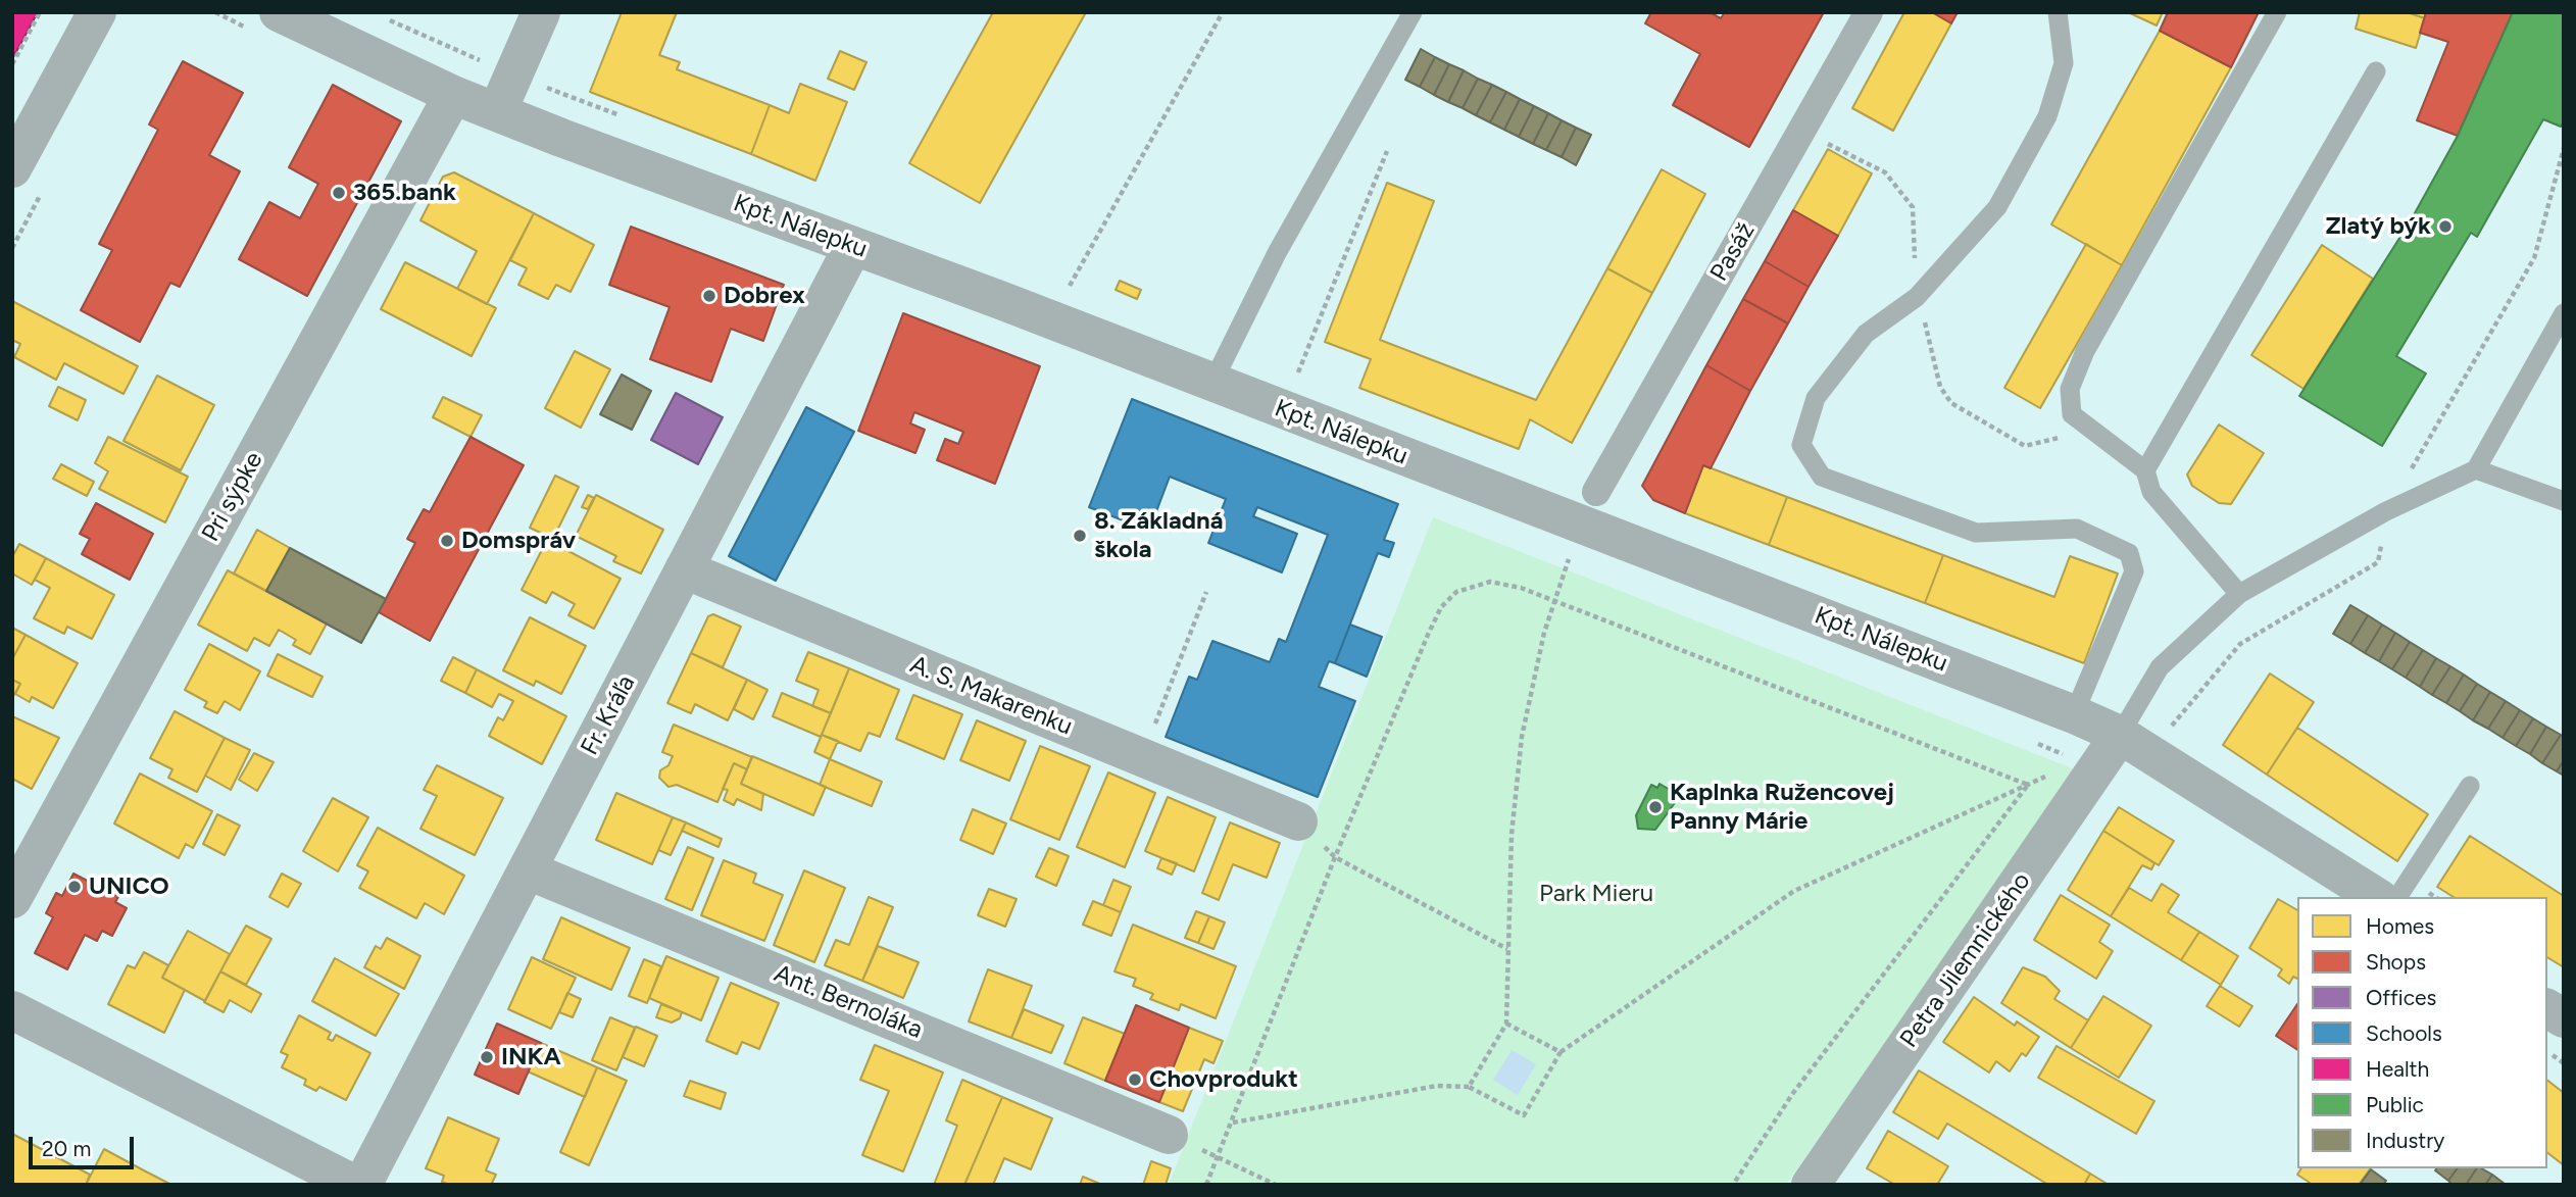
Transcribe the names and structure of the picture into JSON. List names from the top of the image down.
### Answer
{
  "streets": {
    "street": [
      "Kpt. Nálepku",
      "Pasáž",
      "Pri sýpke",
      "A. S. Makarenku",
      "Fr. Kráľa",
      "Petra Jilemnického",
      "Ant. Bernoláka"
    ]
  },
  "crossings": [
    ["Kpt. Nálepku", "Pri sýpke"],
    ["Kpt. Nálepku", "Fr. Kráľa"],
    ["Kpt. Nálepku", "Petra Jilemnického"],
    ["A. S. Makarenku", "Fr. Kráľa"],
    ["Fr. Kráľa", "Ant. Bernoláka"]
  ],
  "parks": ["Park Mieru"],
  "places": [
    "365.bank",
    "Zlatý býk",
    "Dobrex",
    "8. Základná škola",
    "Domspráv",
    "Kaplnka Ružencovej Panny Márie",
    "UNICO",
    "INKA",
    "Chovprodukt"
  ],
  "legend": [
    "Homes",
    "Shops",
    "Offices",
    "Schools",
    "Health",
    "Public",
    "Industry"
  ],
  "scale_bar": "20 m"
}
